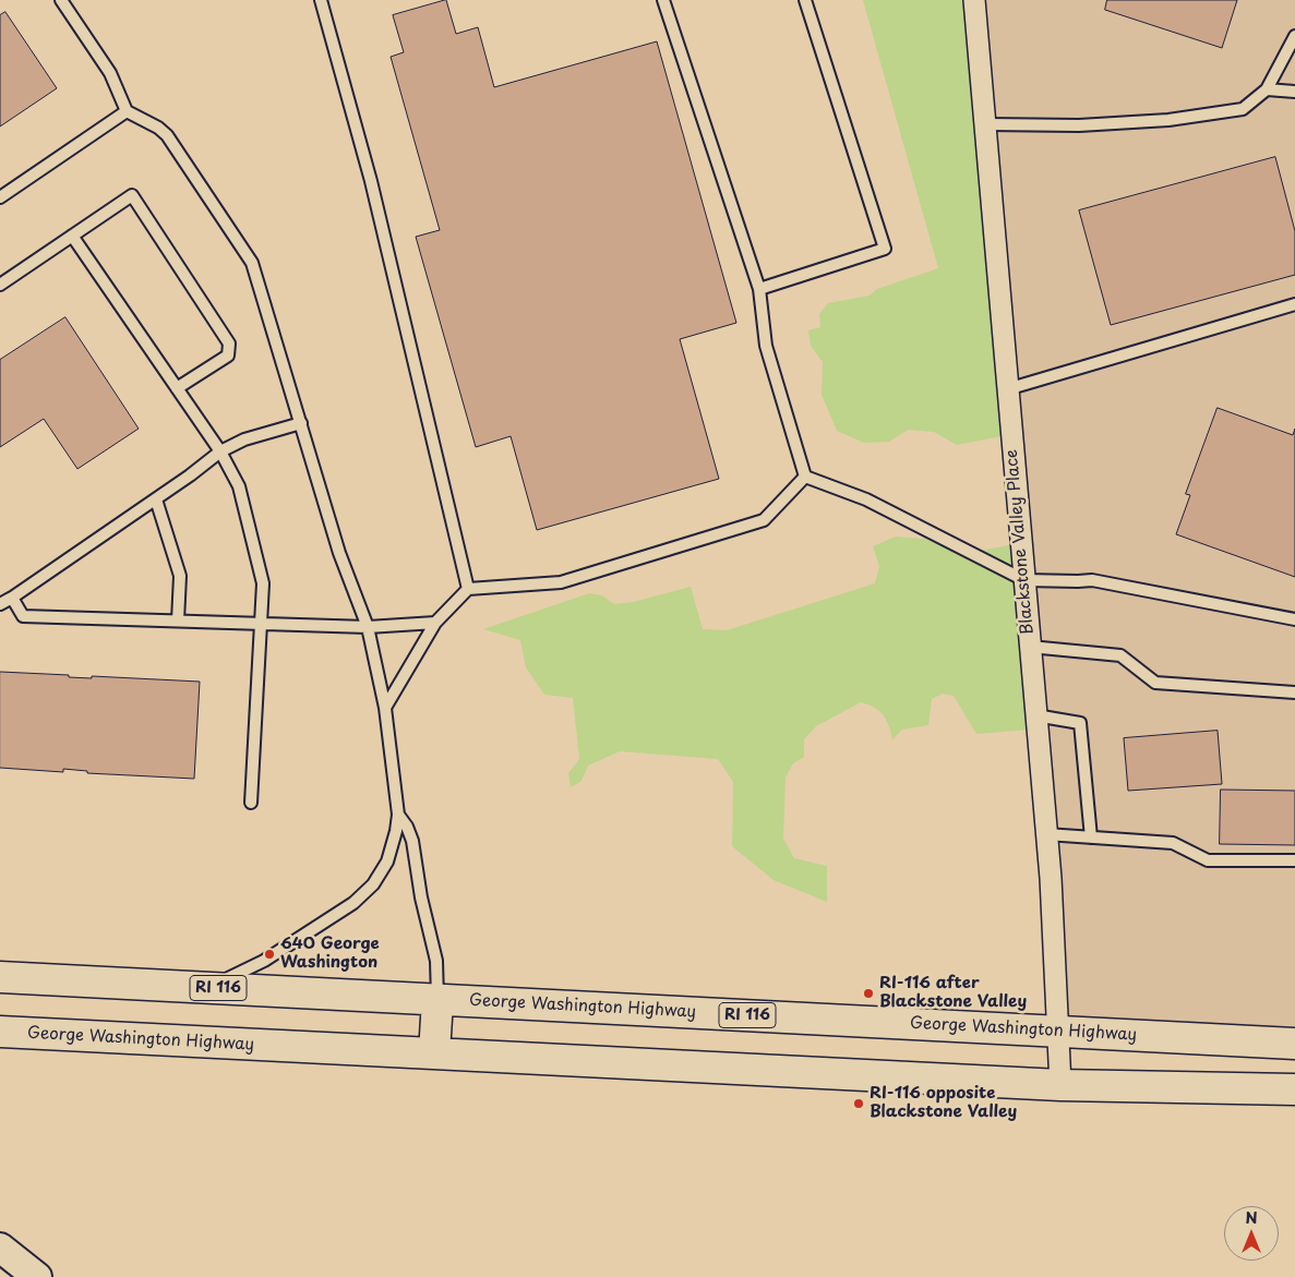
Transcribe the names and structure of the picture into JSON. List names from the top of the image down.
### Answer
{
  "streets": {
    "main road": ["RI 116", "George Washington Highway"],
    "street": ["Blackstone Valley Place"]
  },
  "crossings": [
    ["Blackstone Valley Place", "George Washington Highway"]
  ],
  "places": ["640 George Washington", "RI-116 after Blackstone Valley", "RI-116 opposite Blackstone Valley"],
  "north": "top"
}
